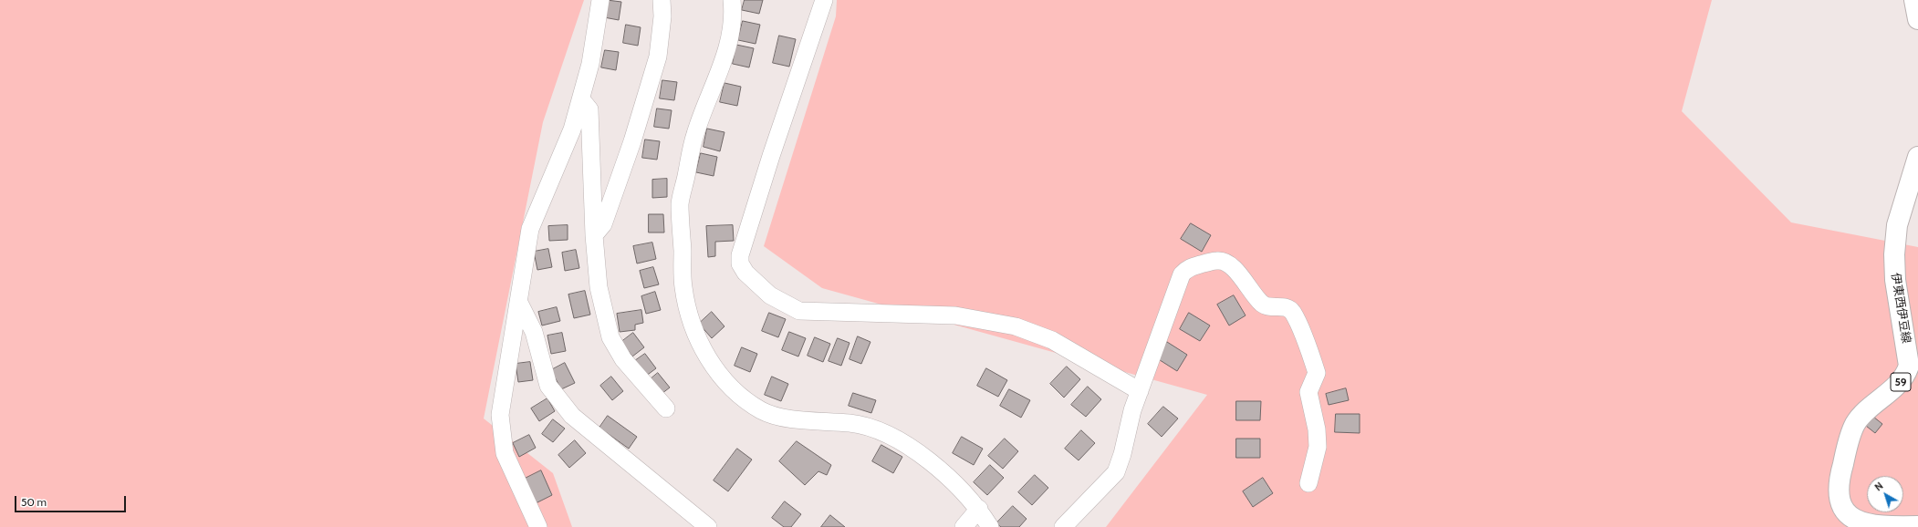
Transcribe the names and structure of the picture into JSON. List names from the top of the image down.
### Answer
{
  "streets": {
    "main road": ["伊東西伊豆線", "59"]
  },
  "scale_bar": "50 m",
  "north": "top left"
}
